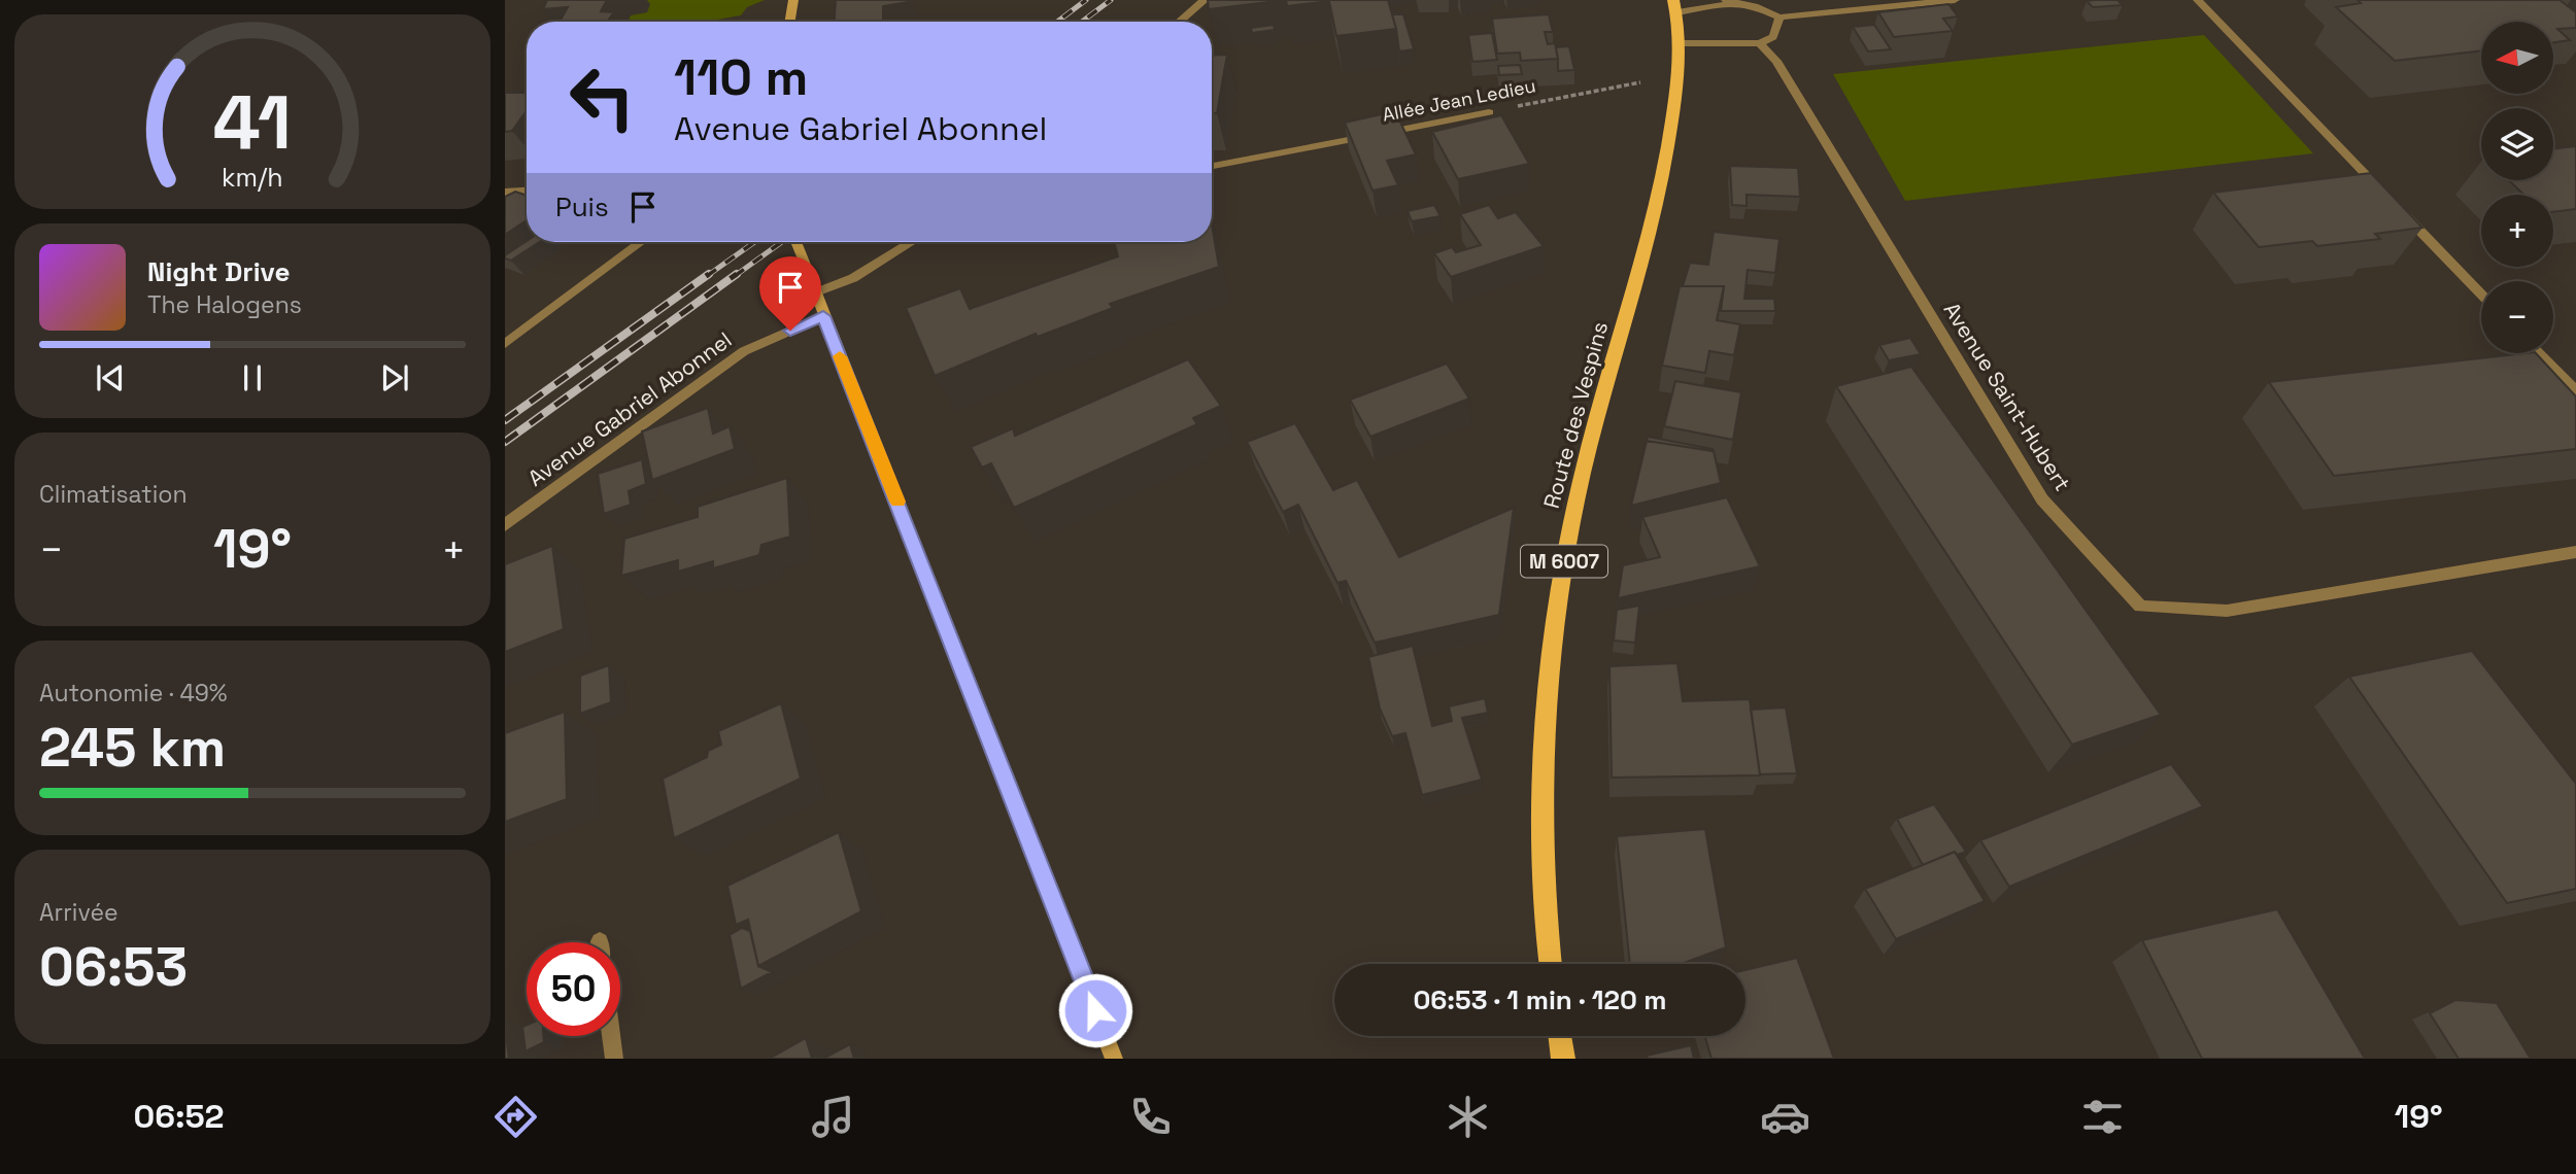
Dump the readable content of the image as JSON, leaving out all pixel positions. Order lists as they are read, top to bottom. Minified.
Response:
{"streets":{"main road":["Route des Vespins","M 6007"],"street":["Allée Jean Ledieu","Avenue Saint-Hubert","Avenue Gabriel Abonnel"]},"crossings":[["Allée Jean Ledieu","Route des Vespins"]],"north":"left","page":{"map_buttons":["+","−"],"turn":["110 m","Avenue Gabriel Abonnel"],"then":"Puis","song":["Night Drive","The Halogens"],"tile":["Climatisation",["Autonomie · 49%","245 km"],["Arrivée","06:53"]],"heat":["−","19°","+"],"limit":"50","trip":"06:53 · 1 min · 120 m","tabs":["06:52","19°"],"gauge":["41","km/h"]}}
